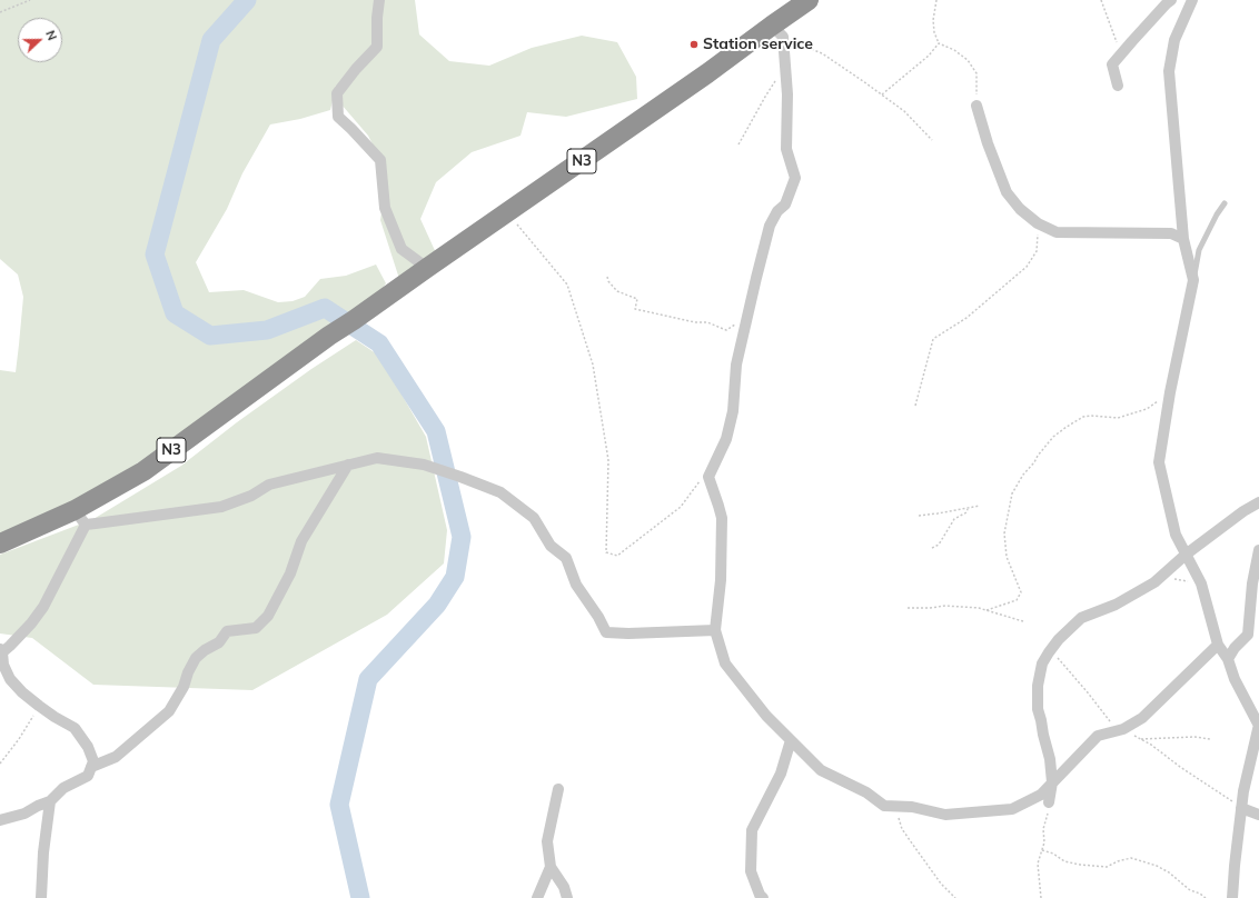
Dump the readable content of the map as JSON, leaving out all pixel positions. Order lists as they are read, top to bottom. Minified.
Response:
{"streets":{"highway":["N3"]},"places":["Station service"],"north":"right"}
